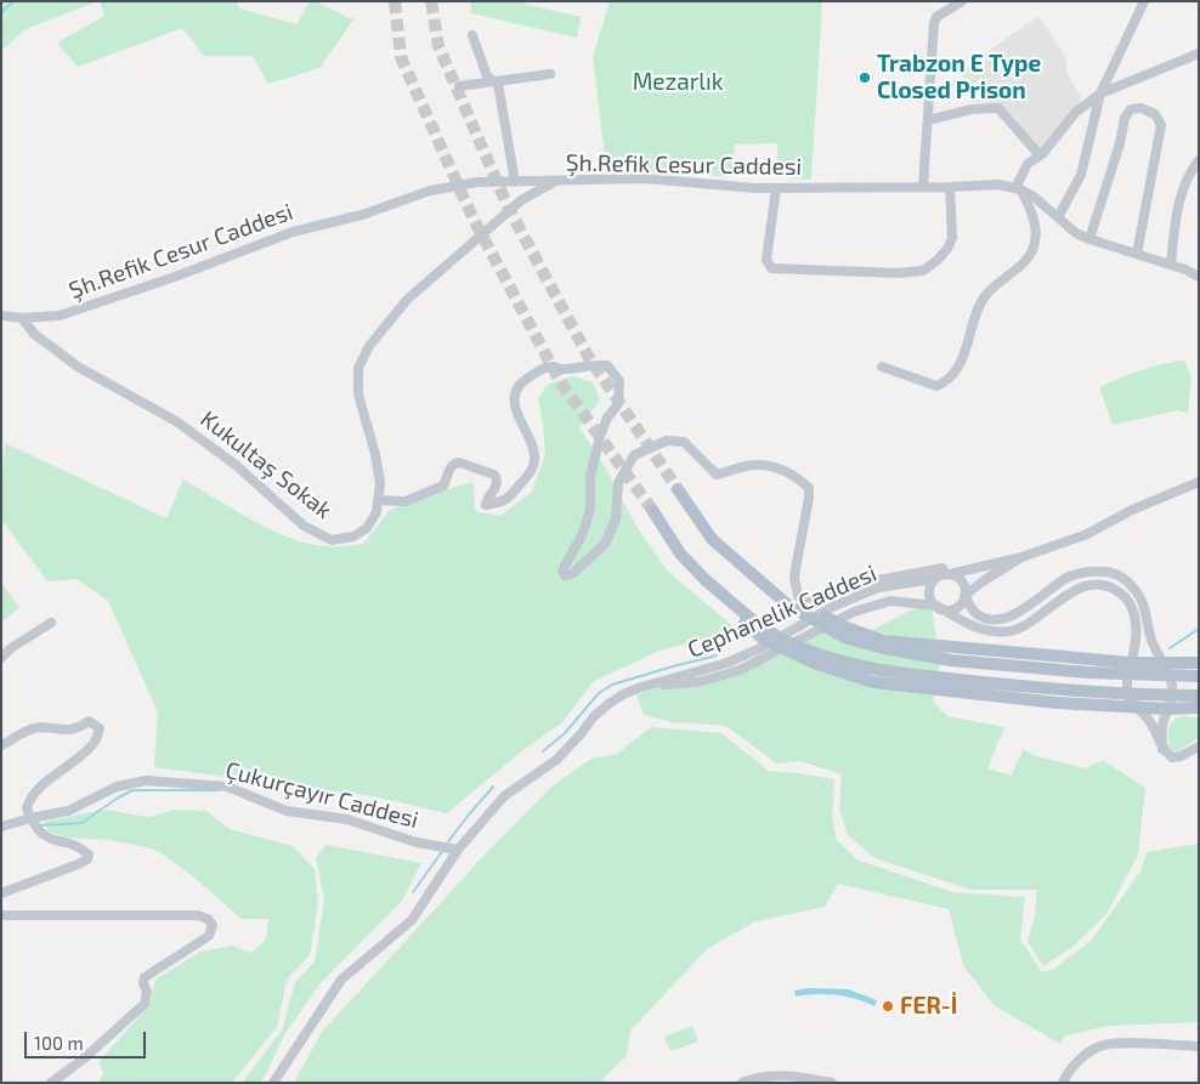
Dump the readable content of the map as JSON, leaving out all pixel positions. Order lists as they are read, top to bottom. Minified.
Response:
{"streets":{"street":["Şh.Refik Cesur Caddesi","Kukultaş Sokak","Cephanelik Caddesi","Çukurçayır Caddesi"]},"crossings":[["Şh.Refik Cesur Caddesi","Kukultaş Sokak"],["Cephanelik Caddesi","Çukurçayır Caddesi"]],"parks":["Mezarlık"],"places":["Trabzon E Type Closed Prison","FER-İ"],"scale_bar":"100 m"}
